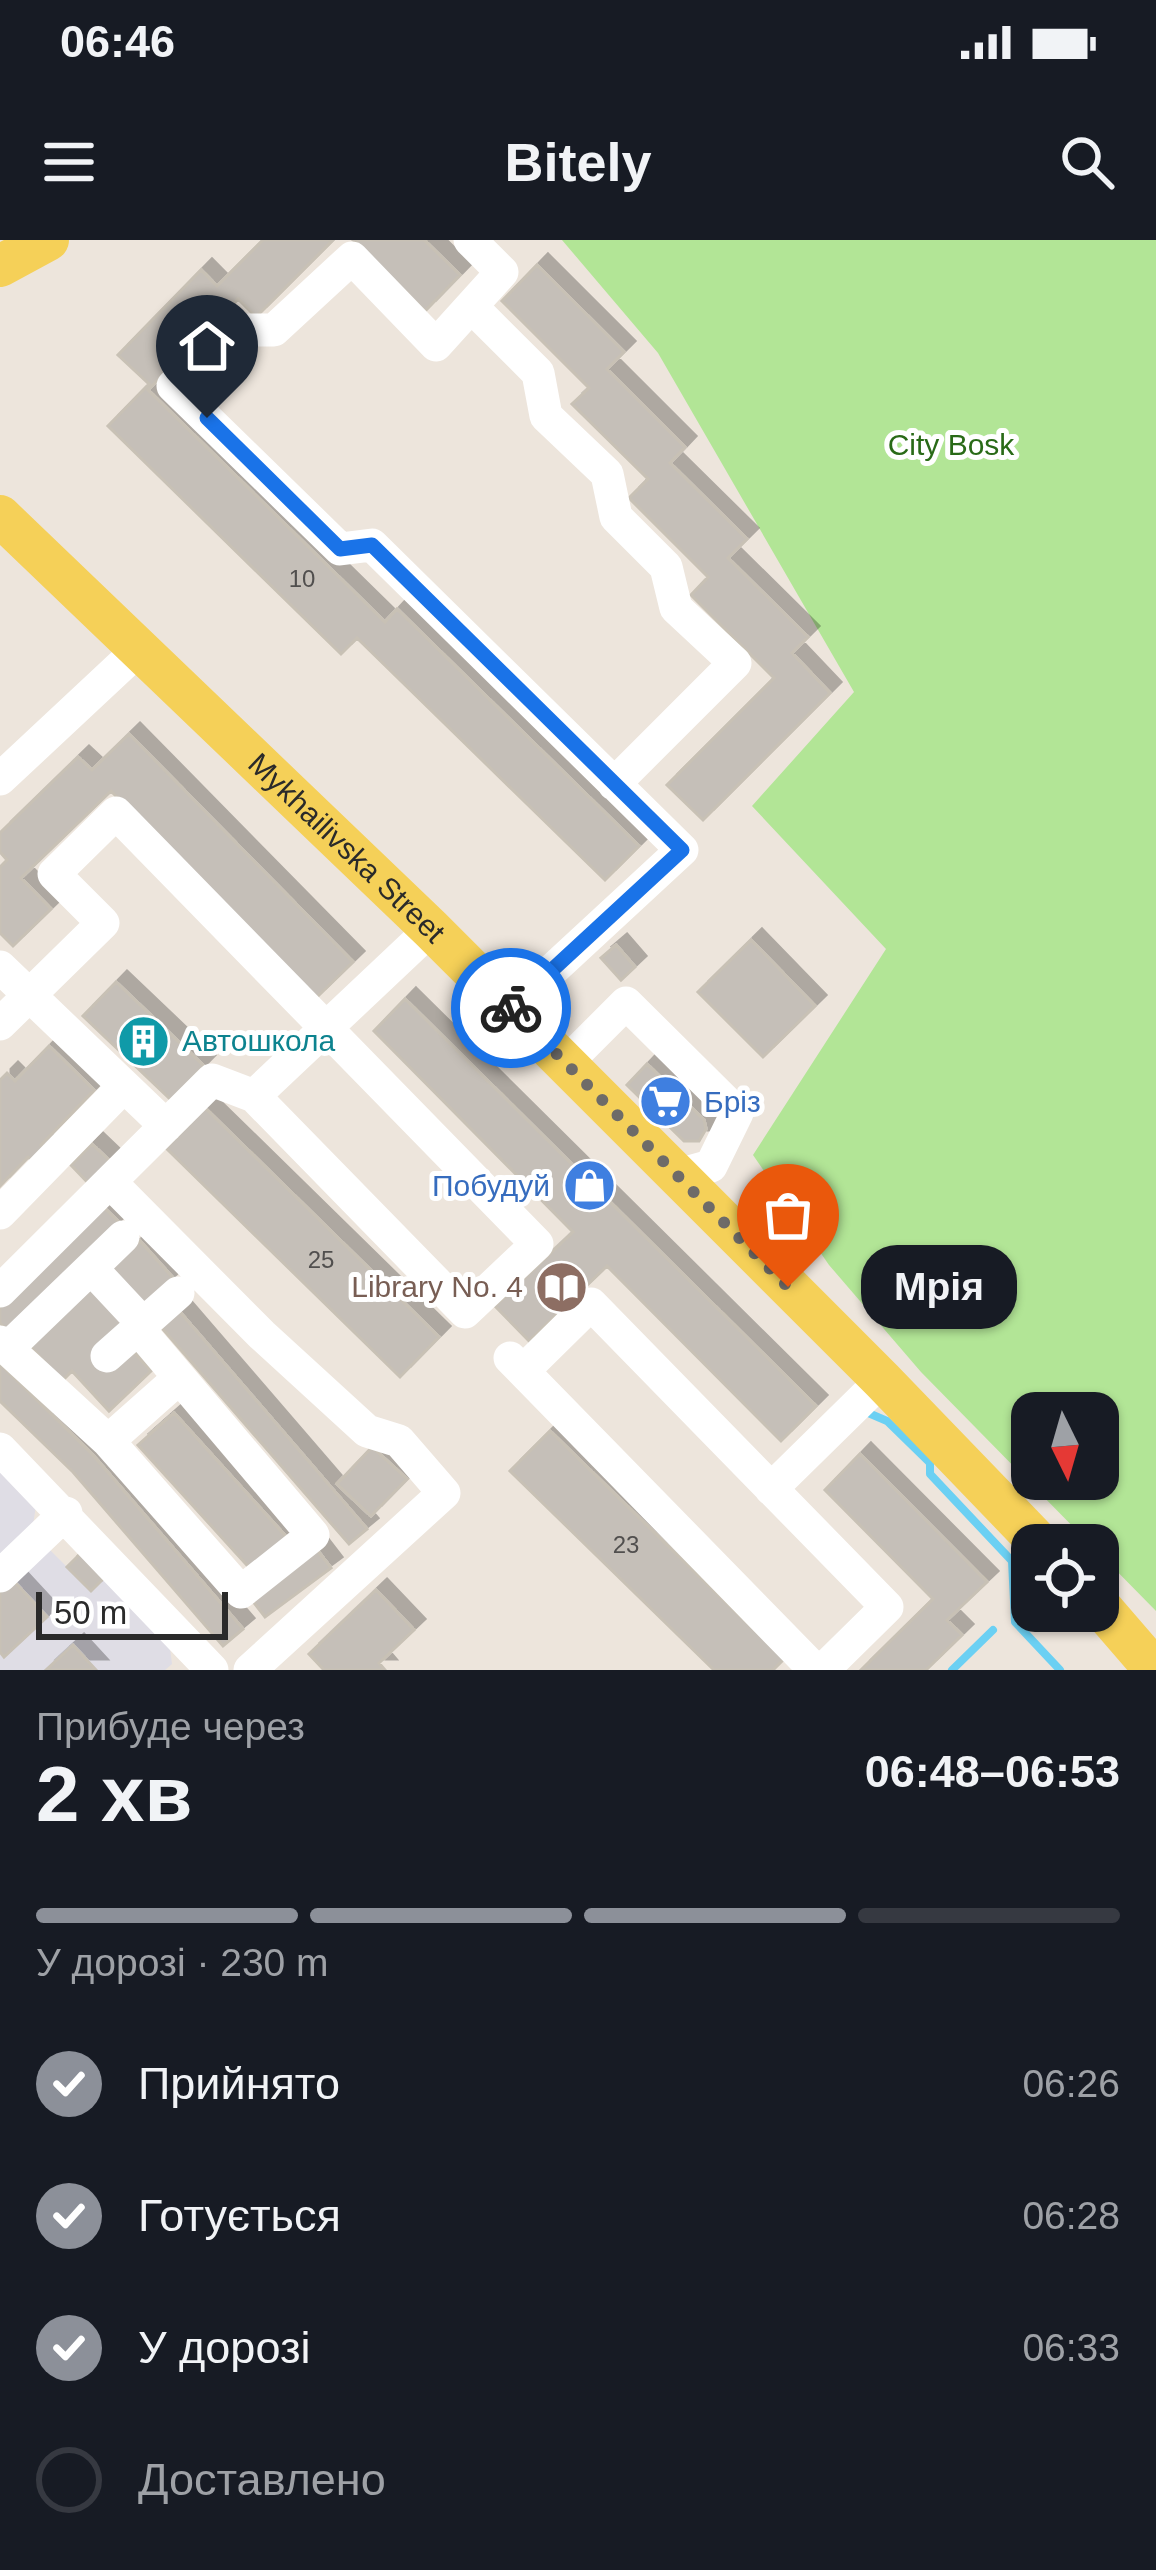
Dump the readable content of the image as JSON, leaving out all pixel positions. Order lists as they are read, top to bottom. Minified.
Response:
{"streets":{"main road":["Mykhailivska Street"]},"parks":["City Bosk"],"places":{"building":["Автошкола"],"supermarket":["Бріз"],"shop":["Побудуй"],"library":["Library No. 4"],"other":["Мрія"]},"house_numbers":["10","25","23"],"scale_bar":"50 m","north":"bottom","page":{"status":"06:46","header":"Bitely","bubble":"Мрія","scale":"50 m","heading":["2 хв","Прибуде через","06:48–06:53"],"bar":"У дорозі · 230 m","list":[["Прийнято","06:26"],["Готується","06:28"],["У дорозі","06:33"],"Доставлено"]}}
